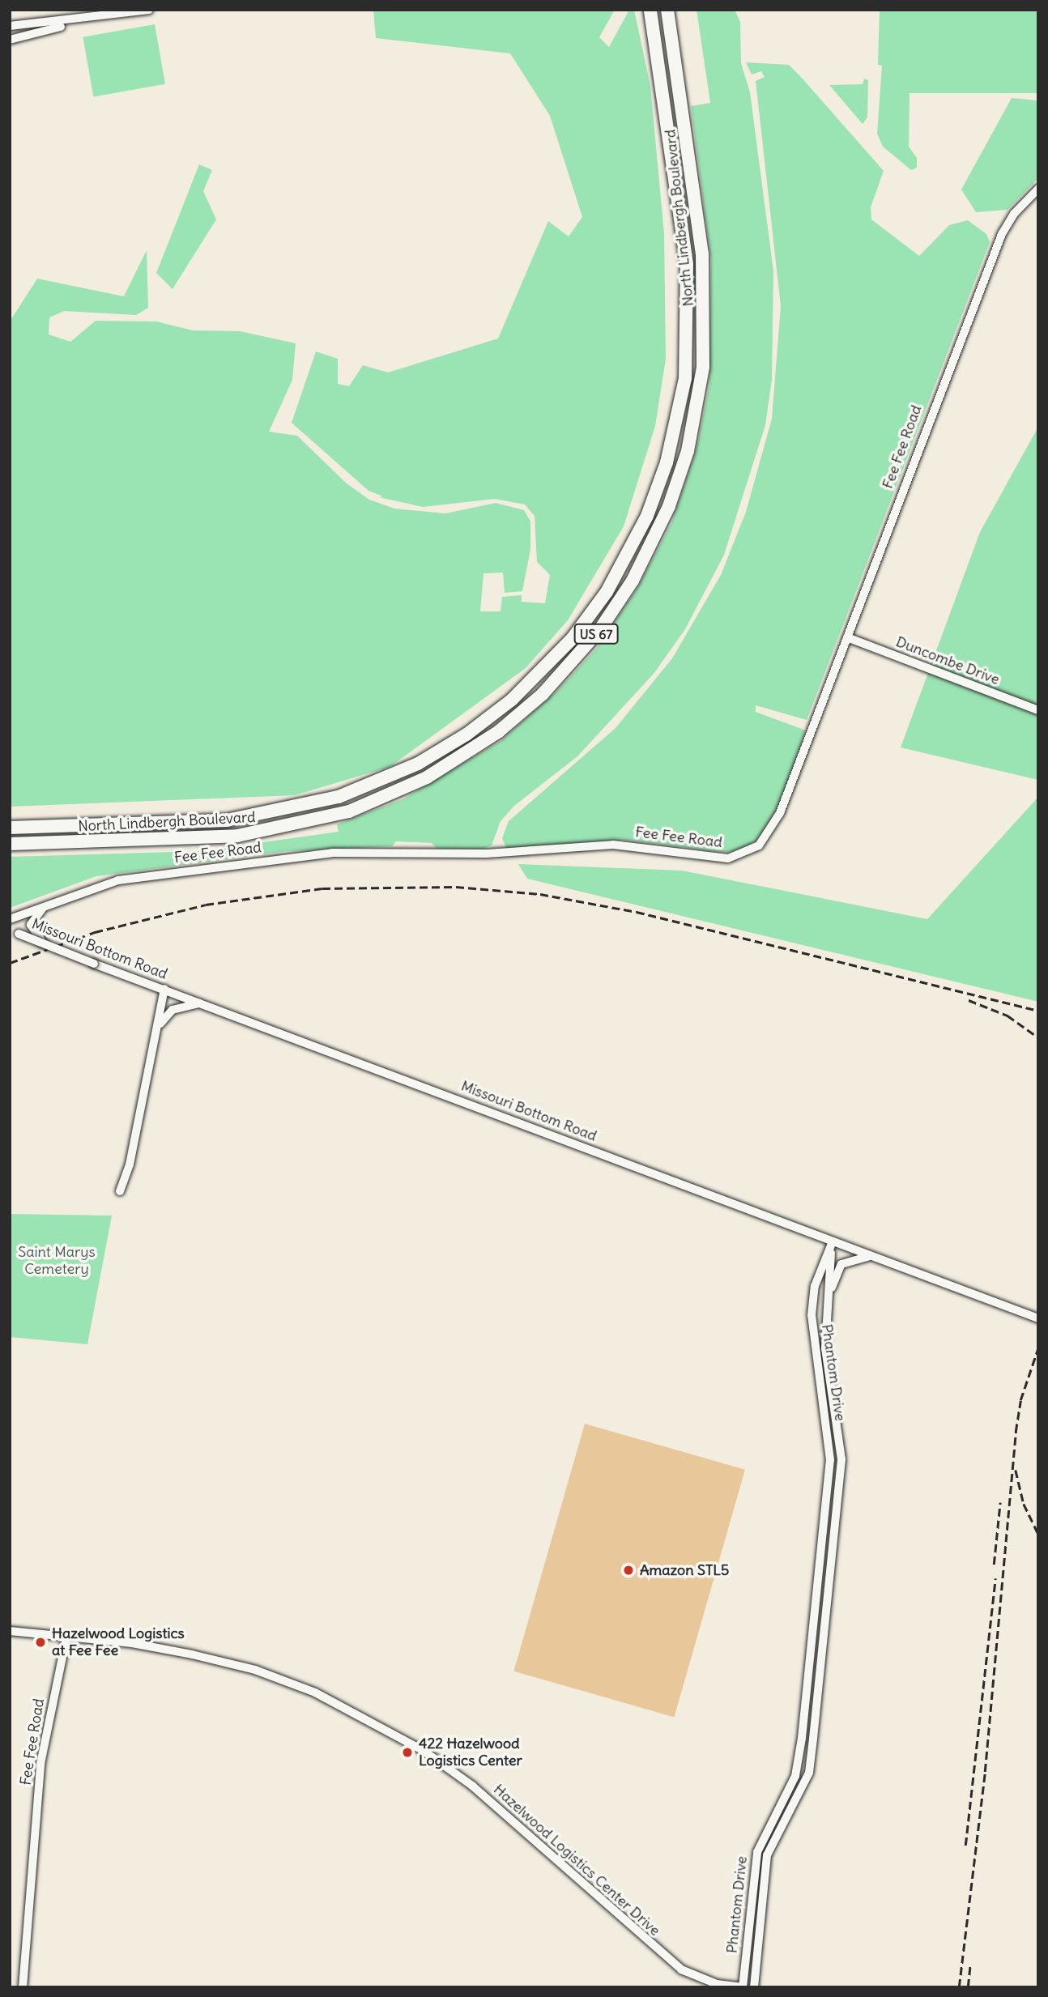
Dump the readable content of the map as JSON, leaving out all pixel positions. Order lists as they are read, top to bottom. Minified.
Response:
{"streets":{"highway":["North Lindbergh Boulevard","US 67"],"street":["Fee Fee Road","Duncombe Drive","Missouri Bottom Road","Phantom Drive","Hazelwood Logistics Center Drive"]},"crossings":[["Fee Fee Road","Duncombe Drive"],["Fee Fee Road","Hazelwood Logistics Center Drive"],["Missouri Bottom Road","Phantom Drive"],["Phantom Drive","Hazelwood Logistics Center Drive"]],"parks":["Saint Marys Cemetery"],"places":["Amazon STL5","Hazelwood Logistics at Fee Fee","422 Hazelwood Logistics Center"]}
